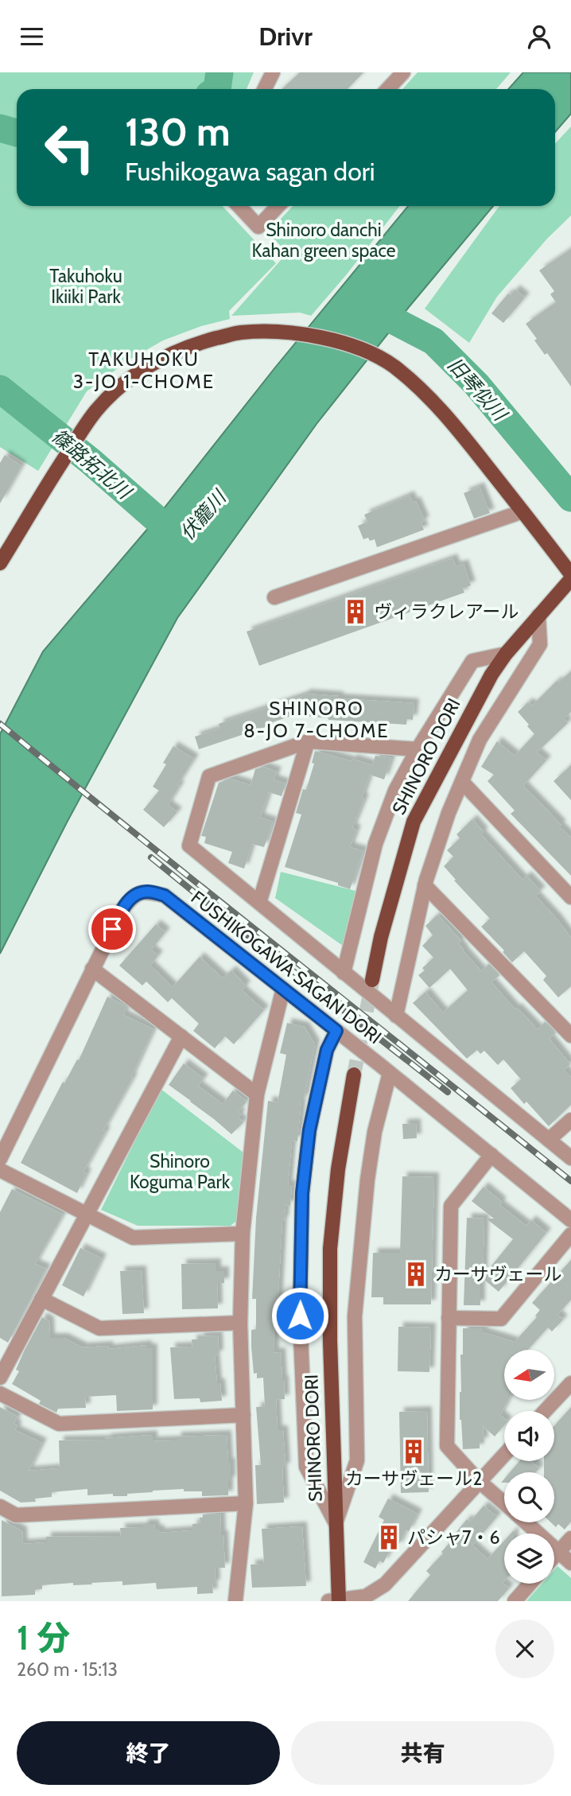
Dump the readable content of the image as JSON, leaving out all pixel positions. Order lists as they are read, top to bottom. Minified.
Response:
{"streets":{"main road":["SHINORO DORI"],"street":["FUSHIKOGAWA SAGAN DORI"]},"districts":["TAKUHOKU 3-JO 1-CHOME","SHINORO 8-JO 7-CHOME"],"water":["旧琴似川","篠路拓北川","伏籠川"],"parks":["Shinoro danchi Kahan green space","Takuhoku Ikiiki Park","Shinoro Koguma Park"],"places":{"building":["ヴィラクレアール","カーサヴェール","カーサヴェール2","パシャ7・6"]},"north":"left","page":{"header":"Drivr","turn":["130 m","Fushikogawa sagan dori"],"heading":["1 分","260 m · 15:13"],"buttons":["終了","共有"]}}
